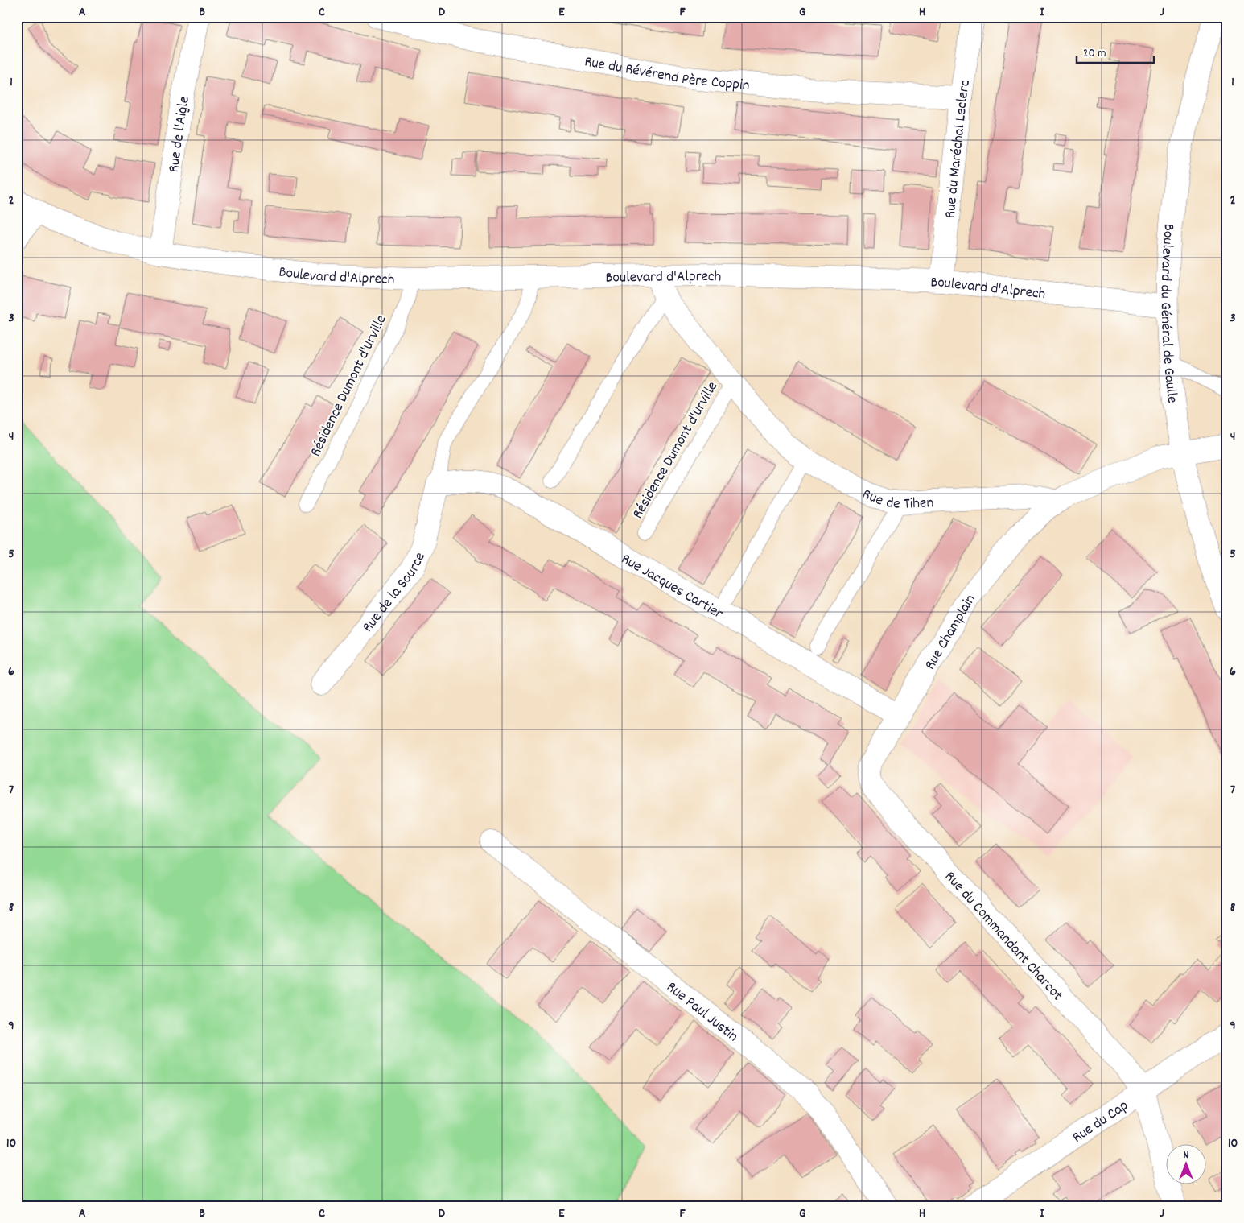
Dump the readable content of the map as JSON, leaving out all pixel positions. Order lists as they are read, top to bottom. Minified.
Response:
{"streets":{"street":["Rue du Révérend Père Coppin","Rue de l'Aigle","Rue du Maréchal Leclerc","Boulevard d'Alprech","Boulevard du Général de Gaulle","Rue de Tihen","Rue Jacques Cartier","Rue de la Source","Rue Champlain","Rue du Commandant Charcot","Rue Paul Justin","Rue du Cap"],"lane":["Résidence Dumont d'Urville"]},"crossings":[["Rue du Révérend Père Coppin","Rue du Maréchal Leclerc"],["Rue de l'Aigle","Boulevard d'Alprech"],["Rue du Maréchal Leclerc","Boulevard d'Alprech"],["Boulevard d'Alprech","Boulevard du Général de Gaulle"],["Boulevard d'Alprech","Résidence Dumont d'Urville"],["Boulevard d'Alprech","Rue de Tihen"],["Résidence Dumont d'Urville","Rue de Tihen"],["Rue de Tihen","Rue Champlain"],["Rue Jacques Cartier","Rue de la Source"],["Rue Jacques Cartier","Rue Champlain"],["Rue Champlain","Rue du Commandant Charcot"],["Rue du Commandant Charcot","Rue du Cap"]],"scale_bar":"20 m","north":"top","grid":{"columns":["A","B","C","D","E","F","G","H","I","J"],"rows":["1","2","3","4","5","6","7","8","9","10"]}}
